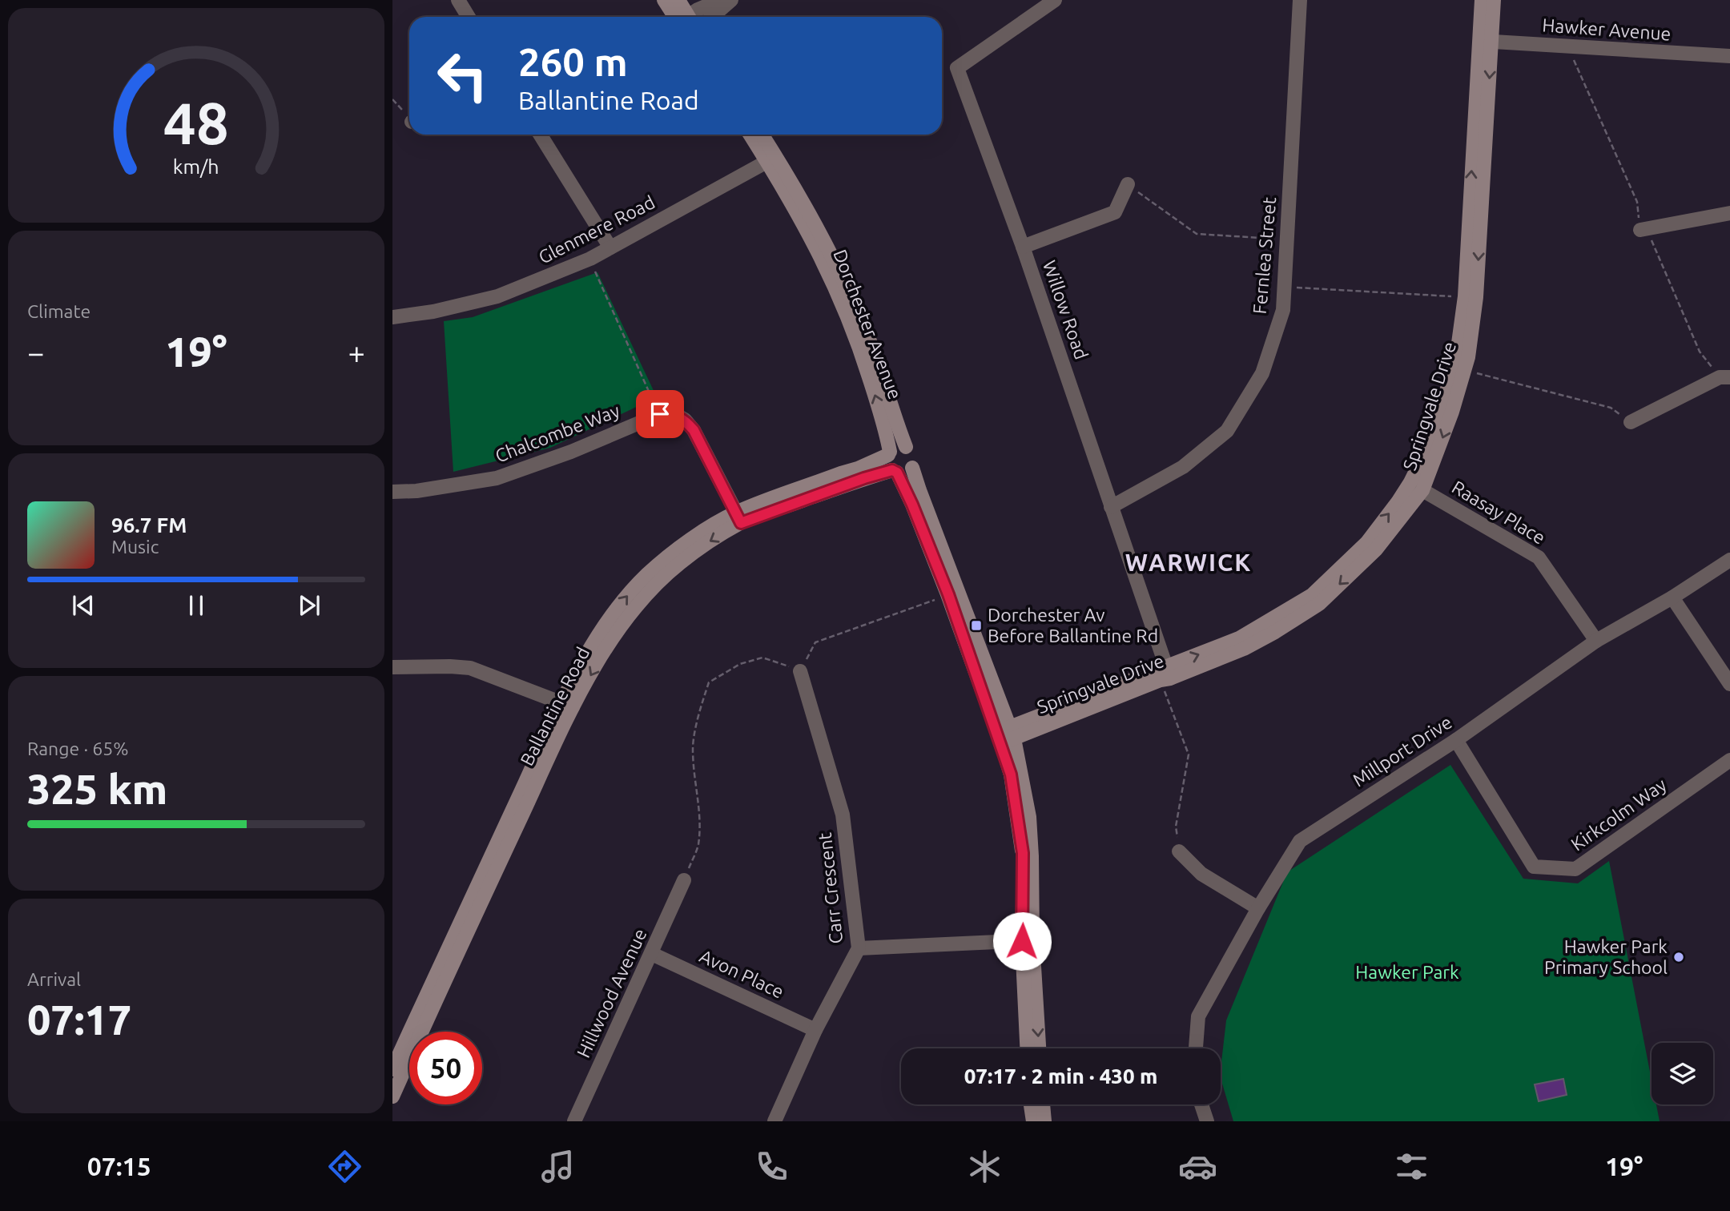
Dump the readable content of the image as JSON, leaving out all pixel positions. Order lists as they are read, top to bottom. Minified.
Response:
{"streets":{"street":["Hawker Avenue","Glenmere Road","Fernlea Street","Willow Road","Dorchester Avenue","Springvale Drive","Chalcombe Way","Raasay Place","Ballantine Road","Millport Drive","Kirkcolm Way","Carr Crescent","Avon Place","Hillwood Avenue"]},"crossings":[["Hawker Avenue","Springvale Drive"],["Glenmere Road","Dorchester Avenue"],["Fernlea Street","Willow Road"],["Willow Road","Springvale Drive"],["Dorchester Avenue","Springvale Drive"],["Dorchester Avenue","Ballantine Road"],["Springvale Drive","Raasay Place"],["Raasay Place","Millport Drive"],["Millport Drive","Kirkcolm Way"],["Carr Crescent","Avon Place"],["Avon Place","Hillwood Avenue"]],"districts":["WARWICK"],"parks":["Hawker Park"],"places":{"transit":["Dorchester Av Before Ballantine Rd"],"other":["Hawker Park Primary School"]},"page":{"turn":["260 m","Ballantine Road"],"tile":["Climate",["Range · 65%","325 km"],["Arrival","07:17"]],"heat":["−","19°","+"],"song":["96.7 FM","Music"],"limit":"50","trip":"07:17 · 2 min · 430 m","tabs":["07:15","19°"],"gauge":["48","km/h"]}}
